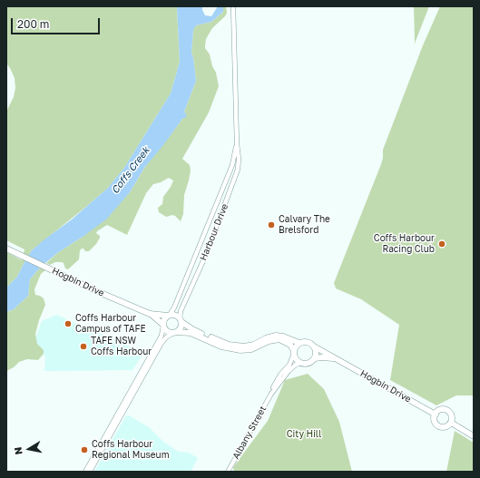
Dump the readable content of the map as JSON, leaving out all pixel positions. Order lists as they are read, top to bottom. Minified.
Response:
{"streets":{"main road":["Hogbin Drive"],"street":["Harbour Drive","Albany Street"]},"crossings":[["Harbour Drive","Hogbin Drive"],["Hogbin Drive","Albany Street"]],"water":["Coffs Creek"],"parks":["City Hill"],"places":["Calvary The Brelsford","Coffs Harbour Racing Club","Coffs Harbour Campus of TAFE","TAFE NSW Coffs Harbour","Coffs Harbour Regional Museum"],"scale_bar":"200 m","north":"left"}
